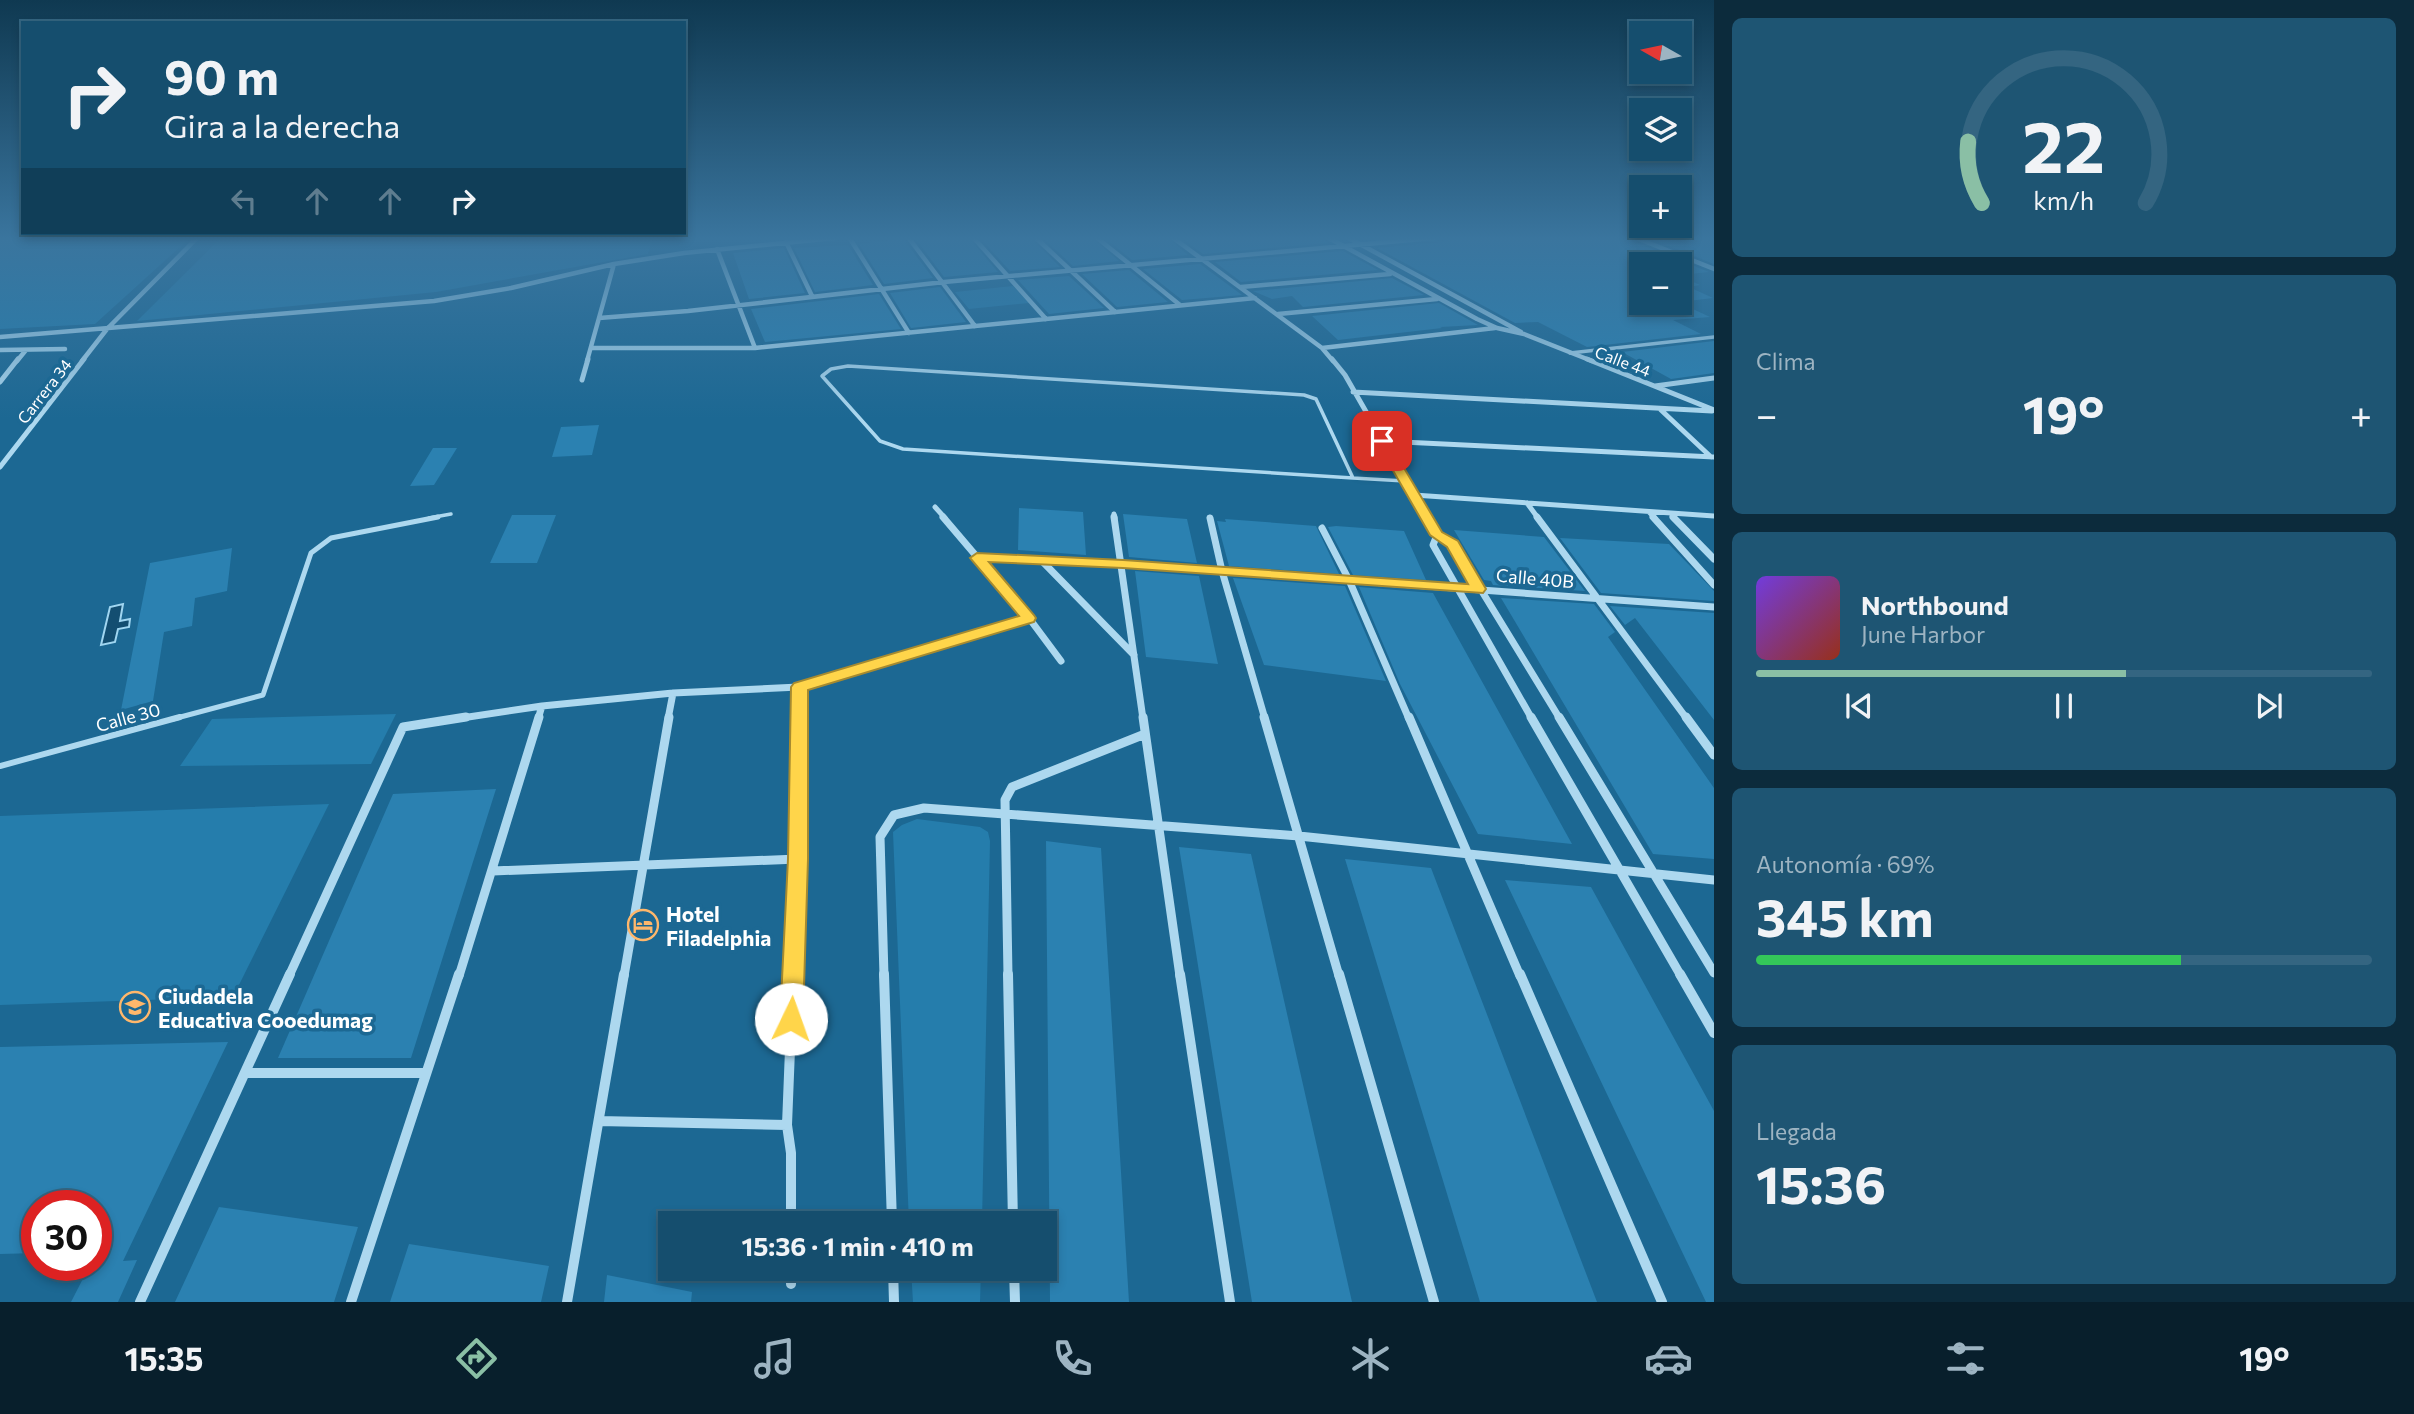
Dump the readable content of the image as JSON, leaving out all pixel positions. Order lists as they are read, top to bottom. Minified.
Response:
{"streets":{"street":["Calle 44","Carrera 34","Calle 40B"],"lane":["Calle 30"]},"places":{"hotel":["Hotel Filadelphia"],"school or university":["Ciudadela Educativa Cooedumag"]},"north":"left","page":{"map_buttons":["+","−"],"turn":["90 m","Gira a la derecha"],"tile":["Clima",["Autonomía · 69%","345 km"],["Llegada","15:36"]],"heat":["−","19°","+"],"song":["Northbound","June Harbor"],"limit":"30","trip":"15:36 · 1 min · 410 m","tabs":["15:35","19°"],"gauge":["22","km/h"]}}
